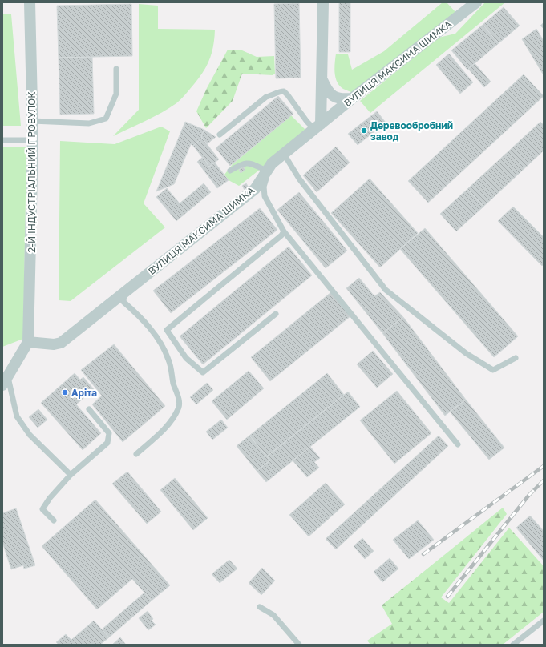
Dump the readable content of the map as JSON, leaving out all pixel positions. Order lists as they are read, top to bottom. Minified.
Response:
{"streets":{"street":["ВУЛИЦЯ МАКСИМА ШИМКА","2-Й ІНДУСТРІАЛЬНИЙ ПРОВУЛОК"]},"crossings":[["ВУЛИЦЯ МАКСИМА ШИМКА","2-Й ІНДУСТРІАЛЬНИЙ ПРОВУЛОК"]],"places":["Деревообробний завод","Аріта"]}
